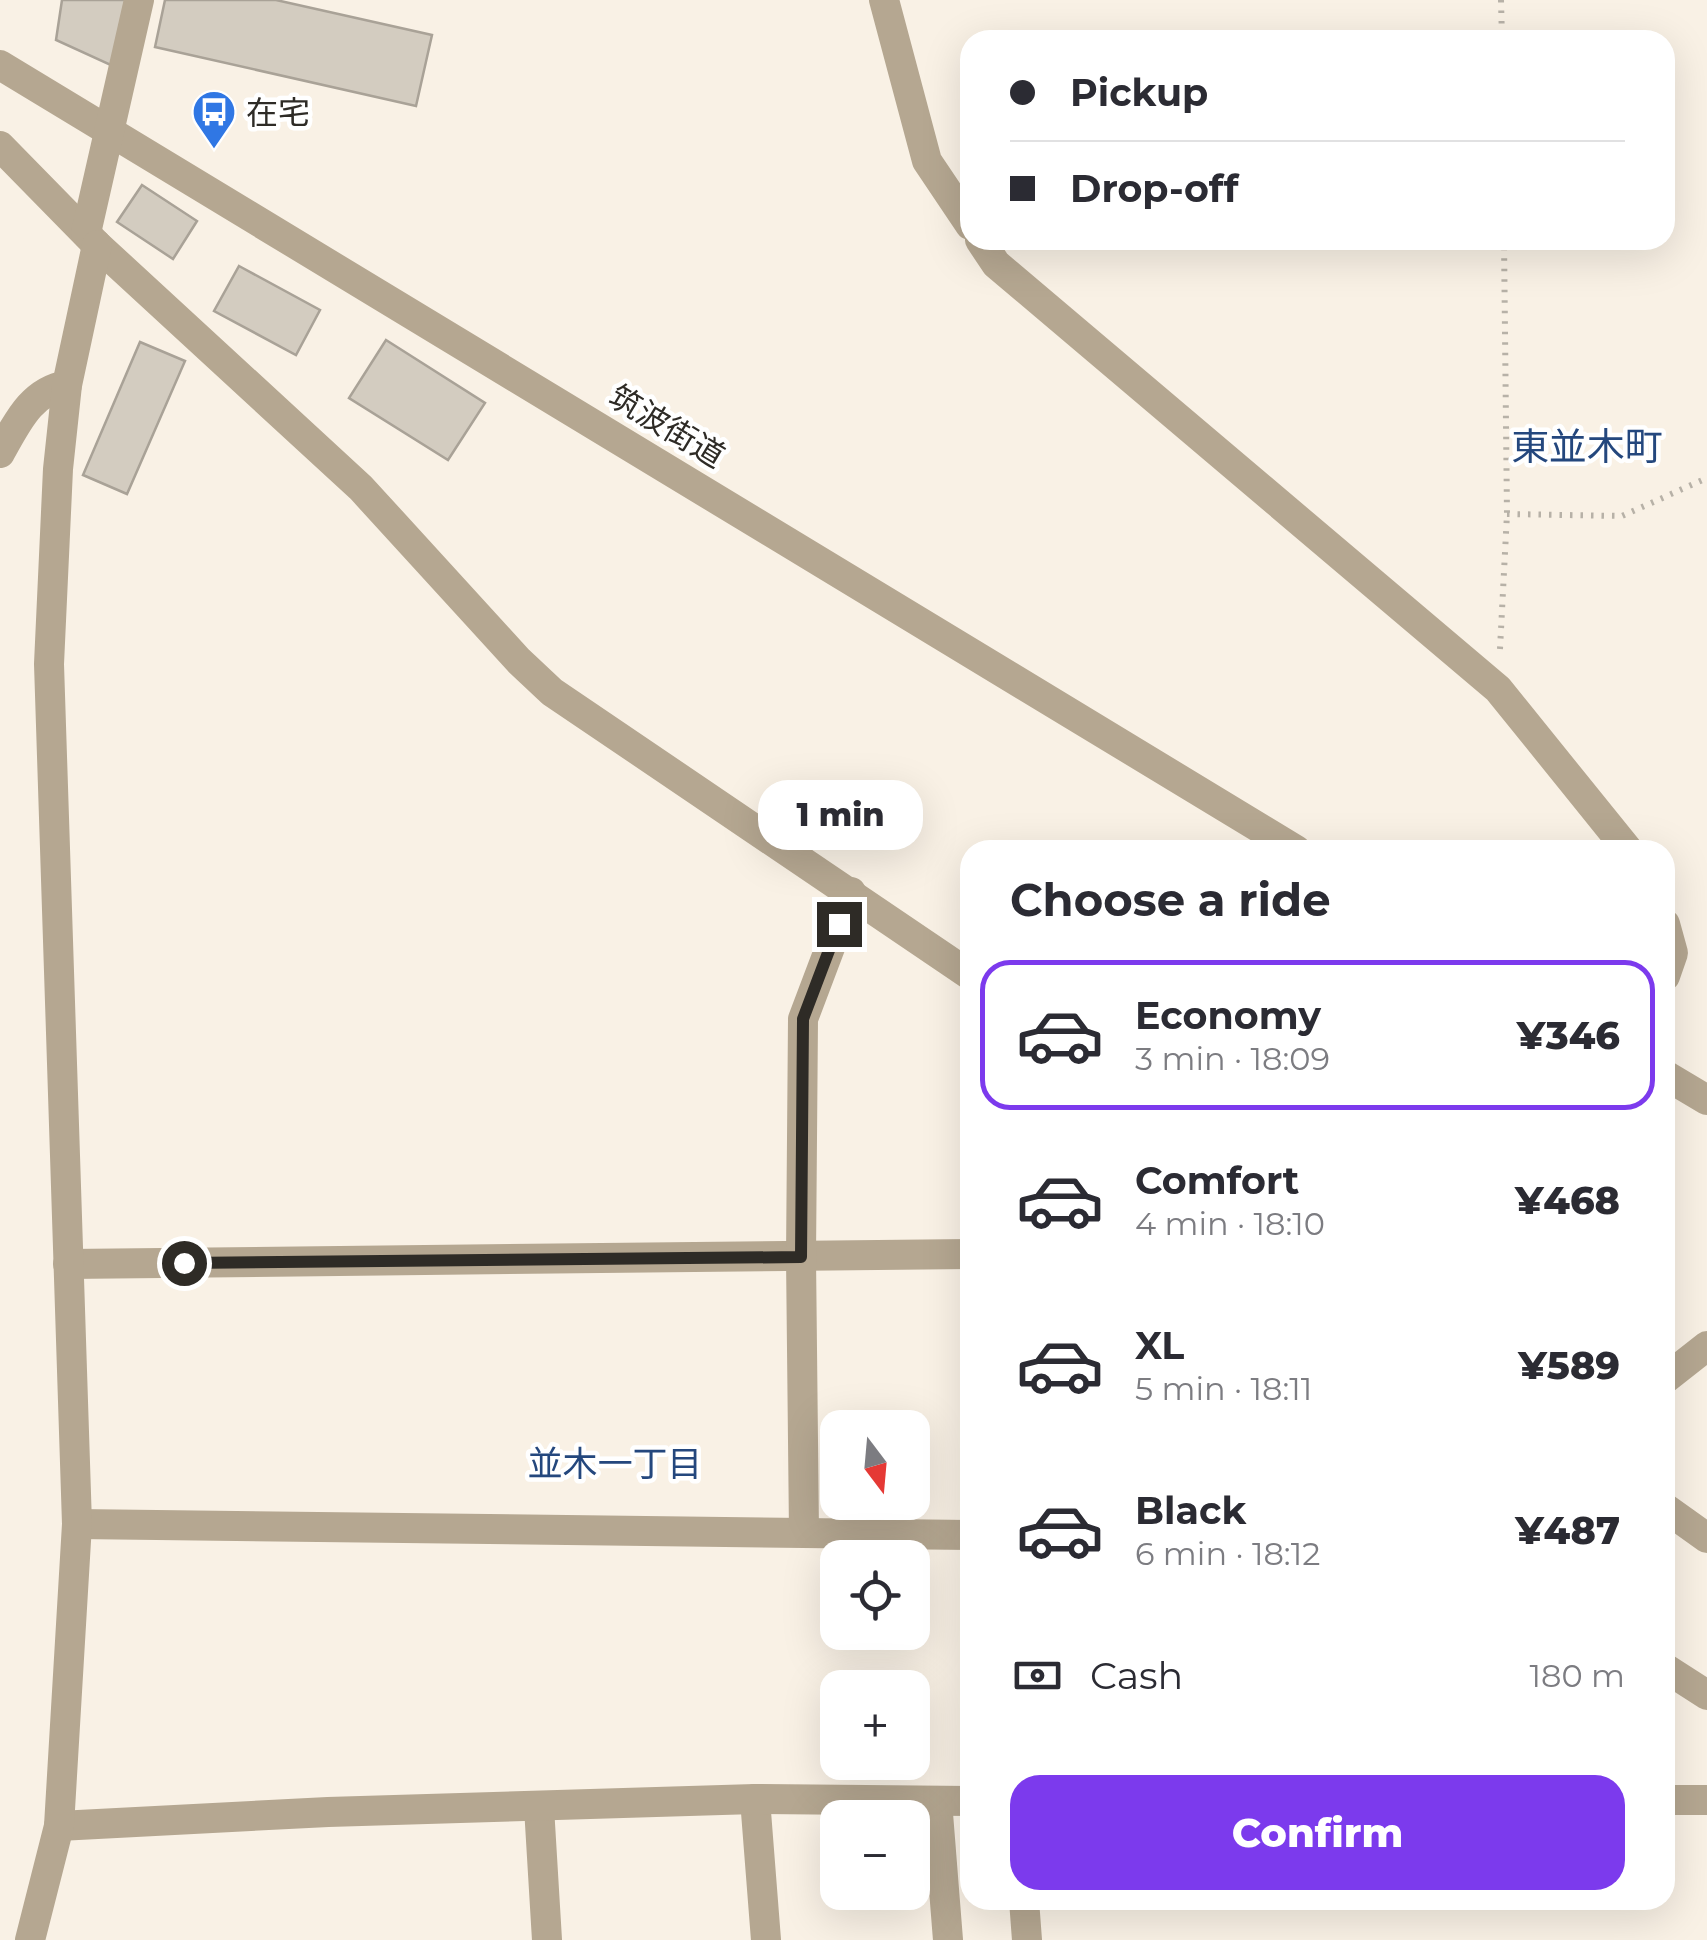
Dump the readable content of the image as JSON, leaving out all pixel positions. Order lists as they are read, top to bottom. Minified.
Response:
{"streets":{"street":["筑波街道"]},"districts":["東並木町","並木一丁目"],"places":{"bus stop":["在宅"]},"north":"bottom","page":{"banner":["Pickup","Drop-off"],"bubble":"1 min","heading":"Choose a ride","list":[{"name":"Economy","note":"3 min · 18:09","value":"¥346"},{"name":"Comfort","note":"4 min · 18:10","value":"¥468"},{"name":"XL","note":"5 min · 18:11","value":"¥589"},{"name":"Black","note":"6 min · 18:12","value":"¥487"}],"map_buttons":["+","−"],"pay":["Cash","180 m"],"buttons":"Confirm"}}
